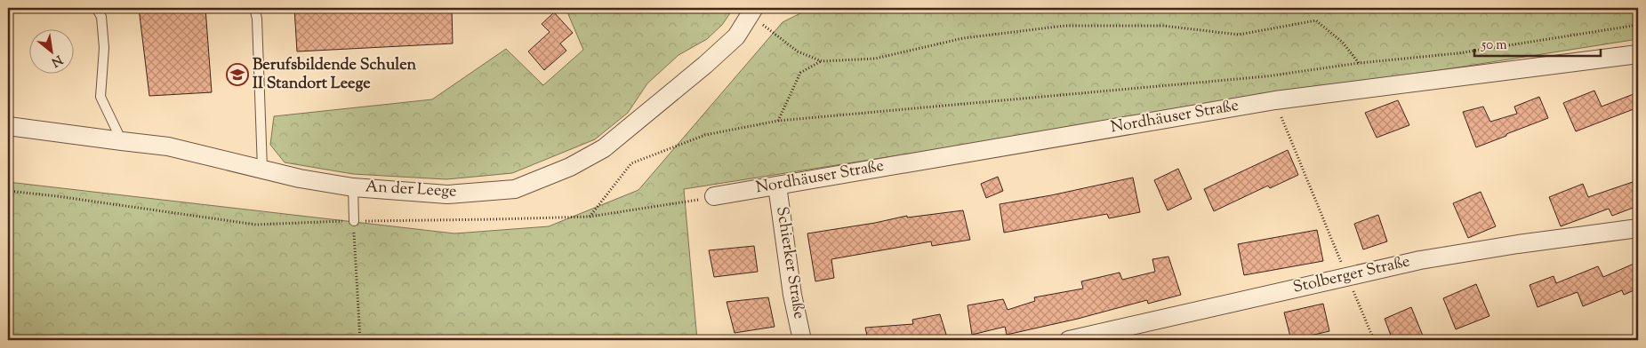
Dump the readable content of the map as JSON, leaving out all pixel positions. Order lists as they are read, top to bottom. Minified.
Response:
{"streets":{"street":["Nordhäuser Straße","An der Leege","Schierker Straße","Stolberger Straße"]},"crossings":[["Nordhäuser Straße","Schierker Straße"]],"places":{"school or university":["Berufsbildende Schulen II Standort Leege"]},"scale_bar":"50 m","north":"bottom right"}
